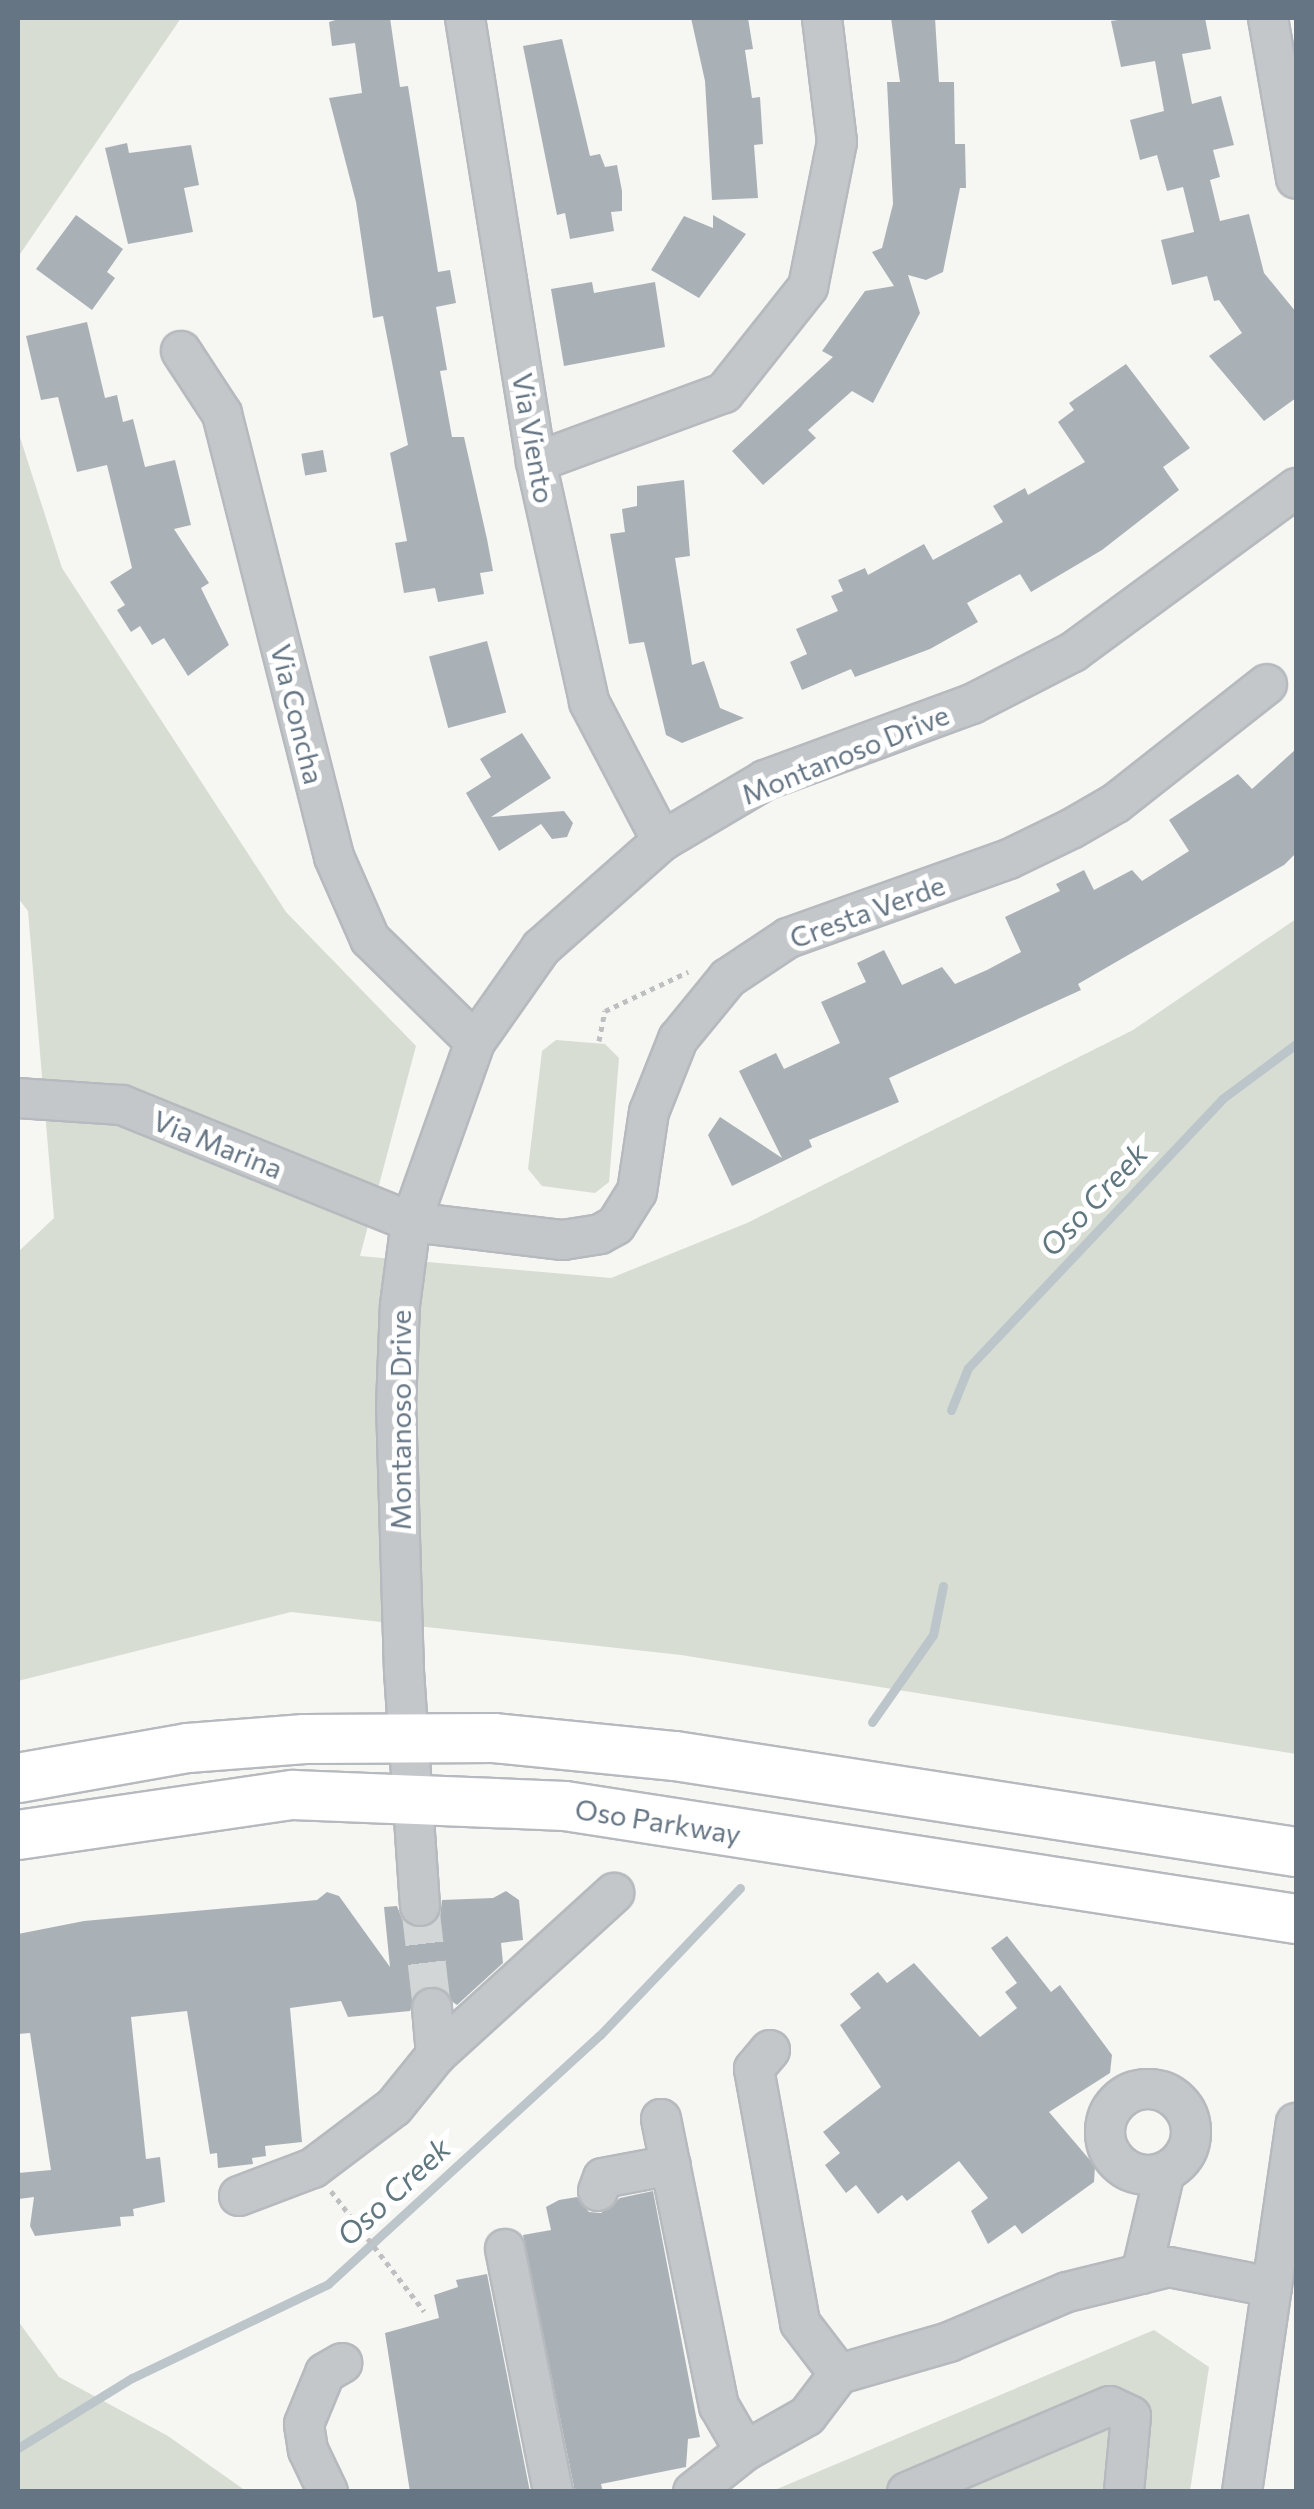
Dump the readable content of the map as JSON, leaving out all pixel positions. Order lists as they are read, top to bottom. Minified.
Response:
{"streets":{"main road":["Oso Parkway"],"street":["Via Viento","Via Concha","Montanoso Drive","Cresta Verde","Via Marina"]},"crossings":[["Via Viento","Montanoso Drive"],["Via Concha","Montanoso Drive"],["Montanoso Drive","Cresta Verde"],["Montanoso Drive","Via Marina"],["Montanoso Drive","Oso Parkway"],["Cresta Verde","Via Marina"]],"water":["Oso Creek"]}
